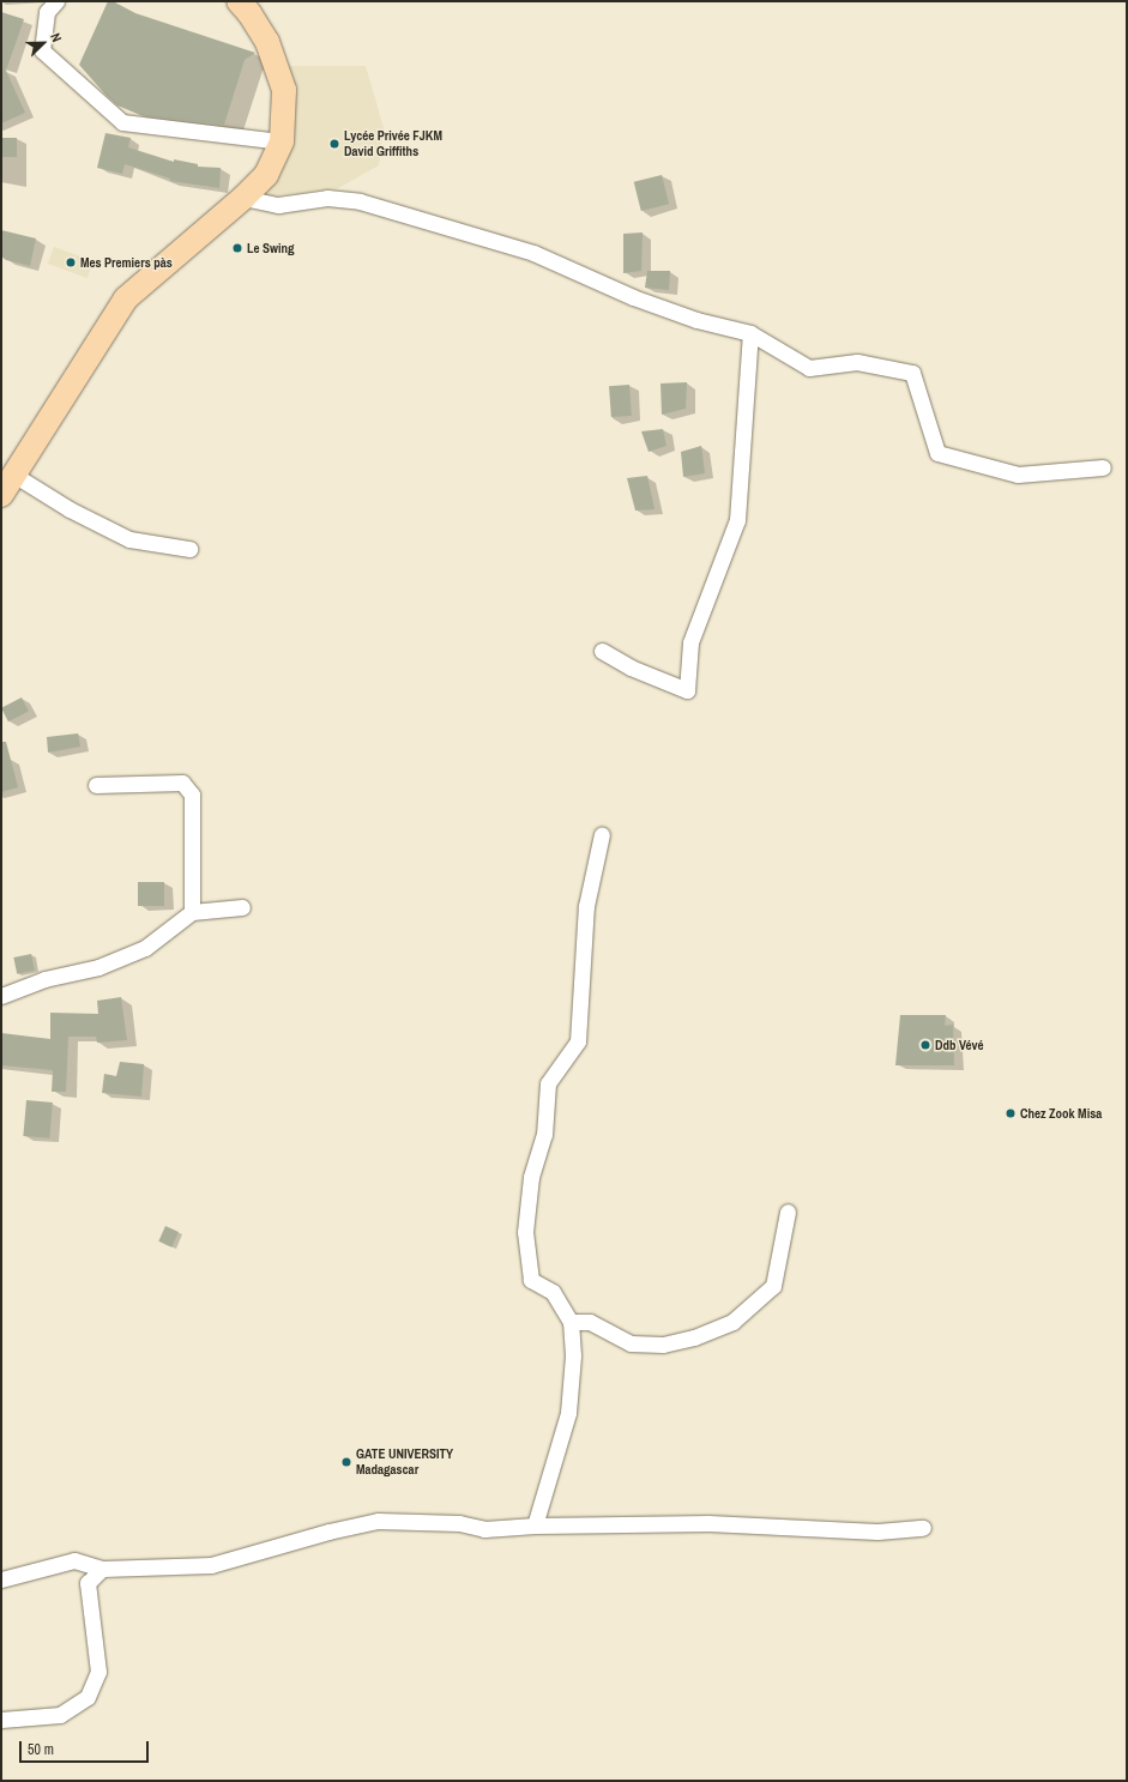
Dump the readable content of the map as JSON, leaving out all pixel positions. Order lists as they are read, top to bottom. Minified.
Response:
{"places":["Lycée Privée FJKM David Griffiths","Le Swing","Mes Premiers pàs","Ddb Vévé","Chez Zook Misa","GATE UNIVERSITY Madagascar"],"scale_bar":"50 m","north":"top right"}
